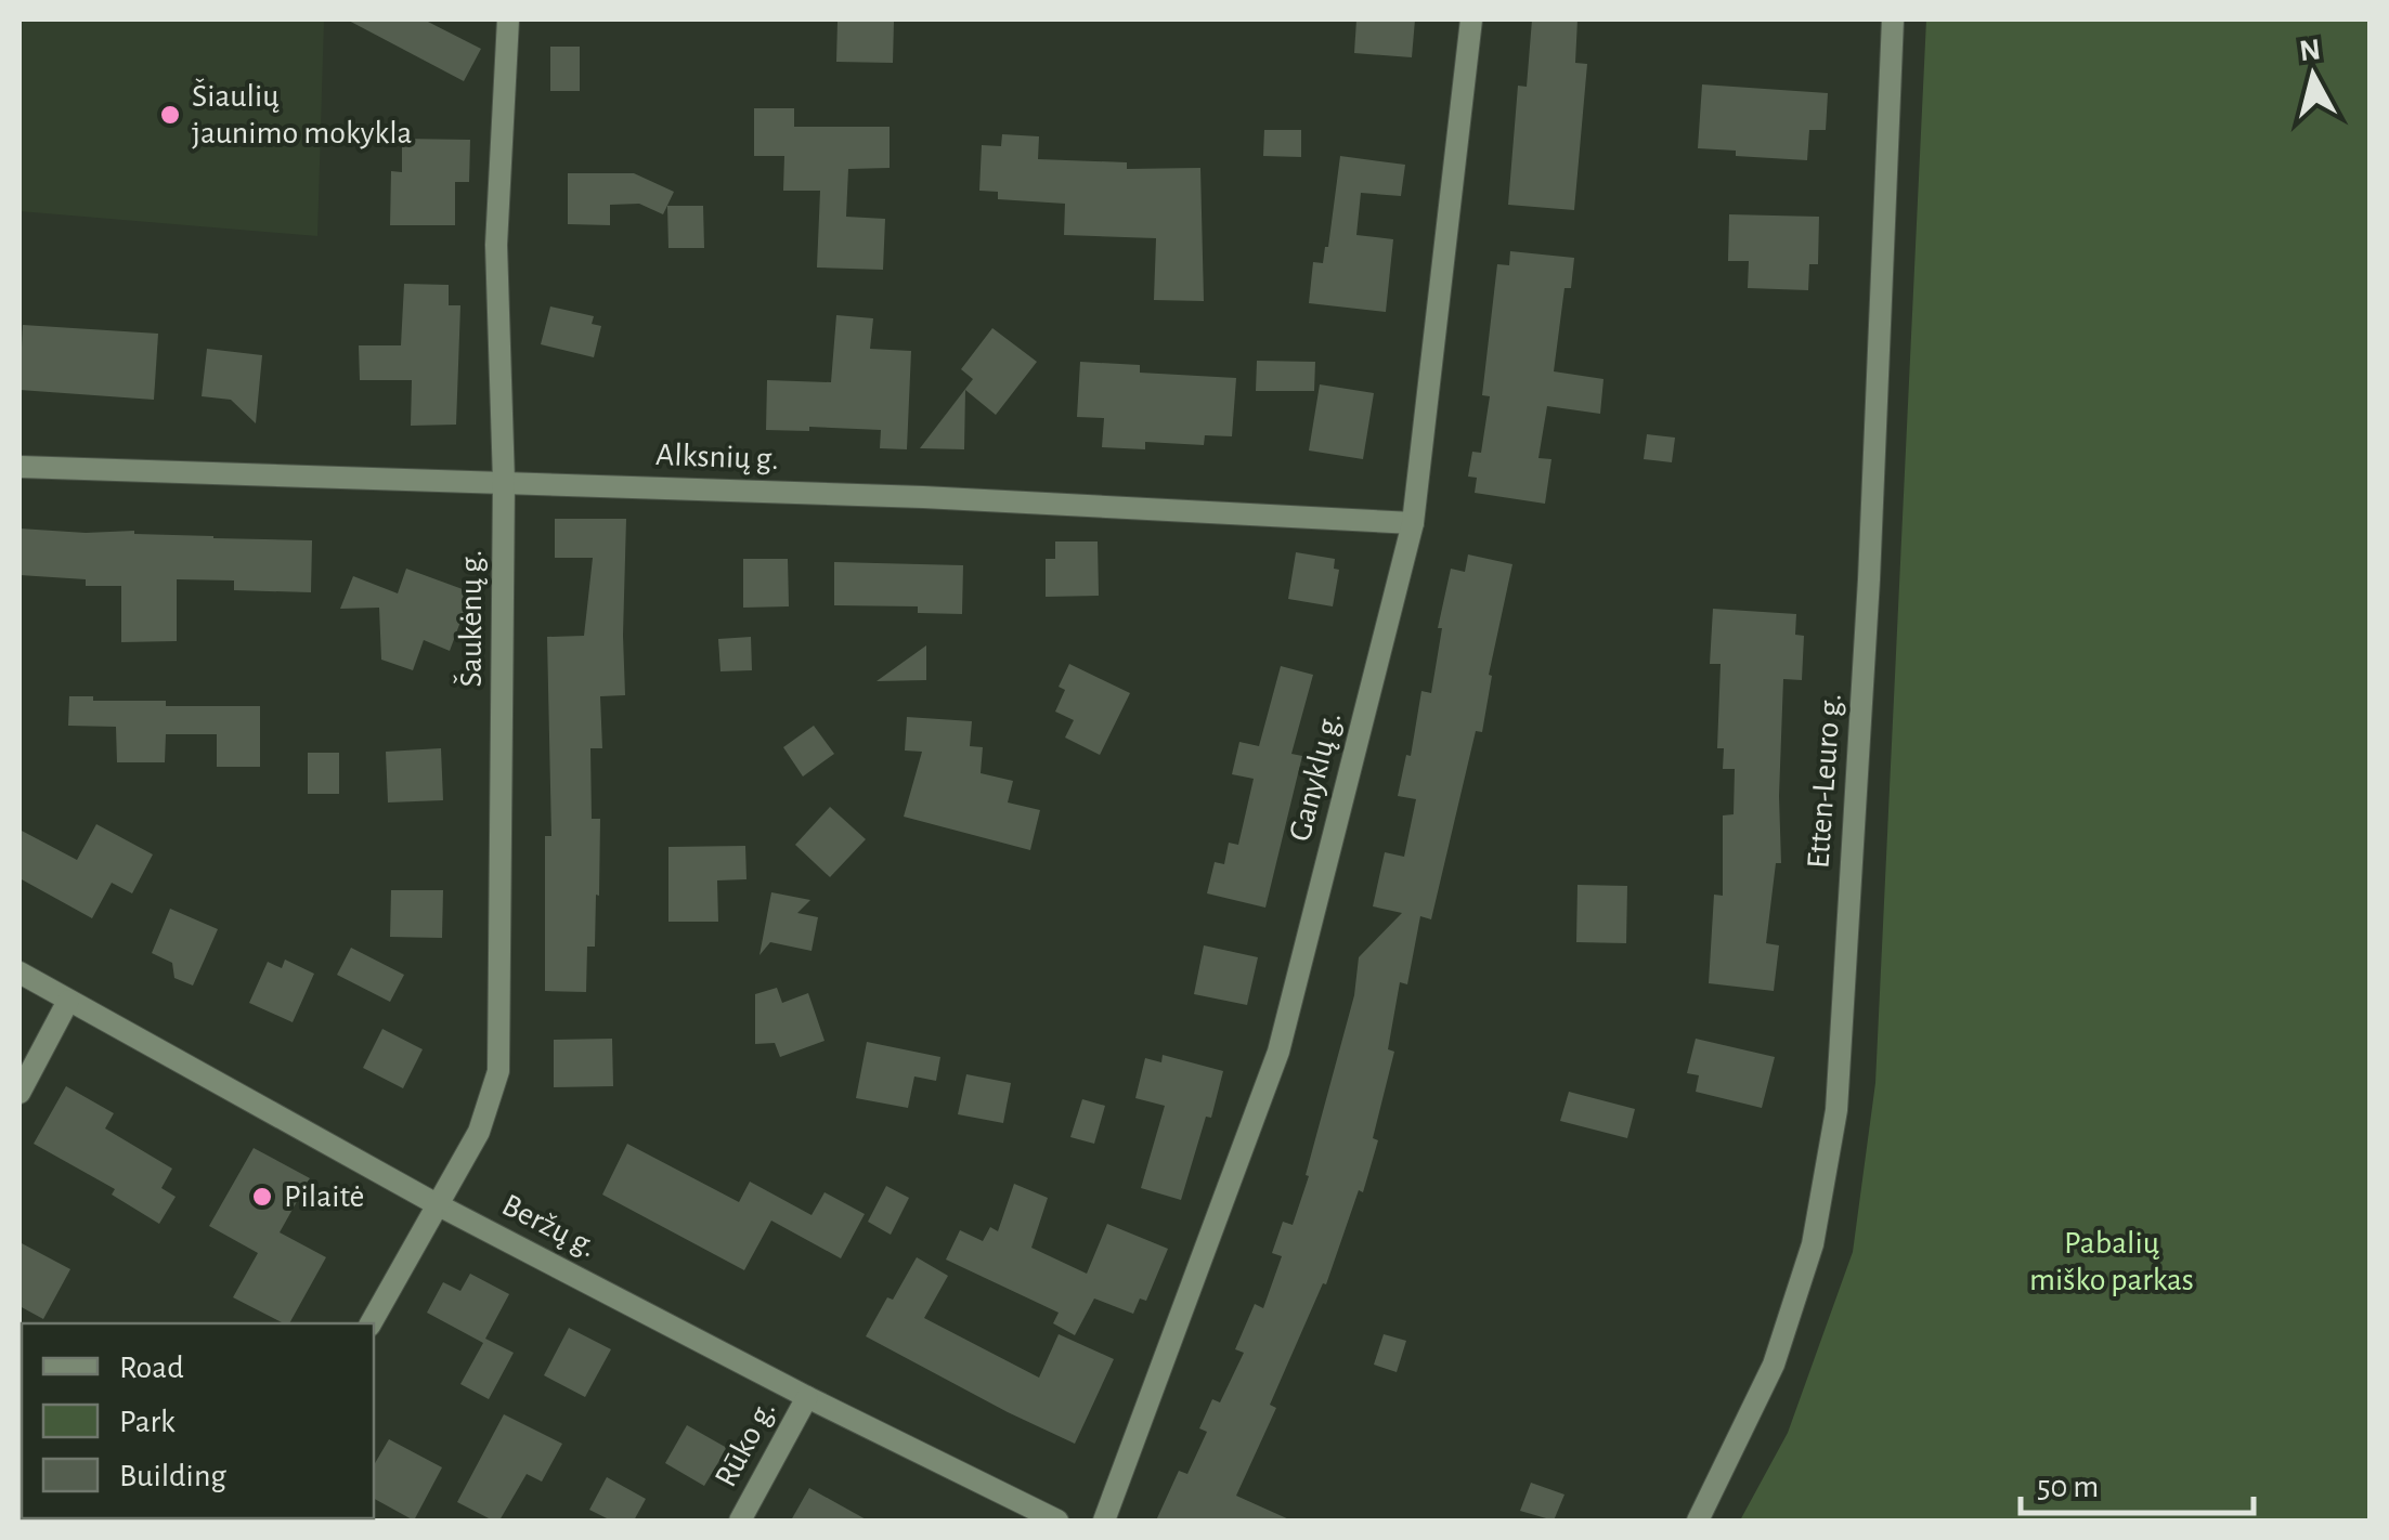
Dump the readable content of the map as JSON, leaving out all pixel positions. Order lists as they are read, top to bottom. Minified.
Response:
{"streets":{"street":["Alksnių g.","Šaukėnų g.","Ganyklų g.","Etten-Leuro g.","Beržų g.","Rūko g."]},"crossings":[["Alksnių g.","Šaukėnų g."],["Alksnių g.","Ganyklų g."],["Šaukėnų g.","Beržų g."],["Beržų g.","Rūko g."]],"parks":["Pabalių miško parkas"],"places":["Šiaulių jaunimo mokykla","Pilaitė"],"legend":["Road","Park","Building"],"scale_bar":"50 m","north":"top"}
